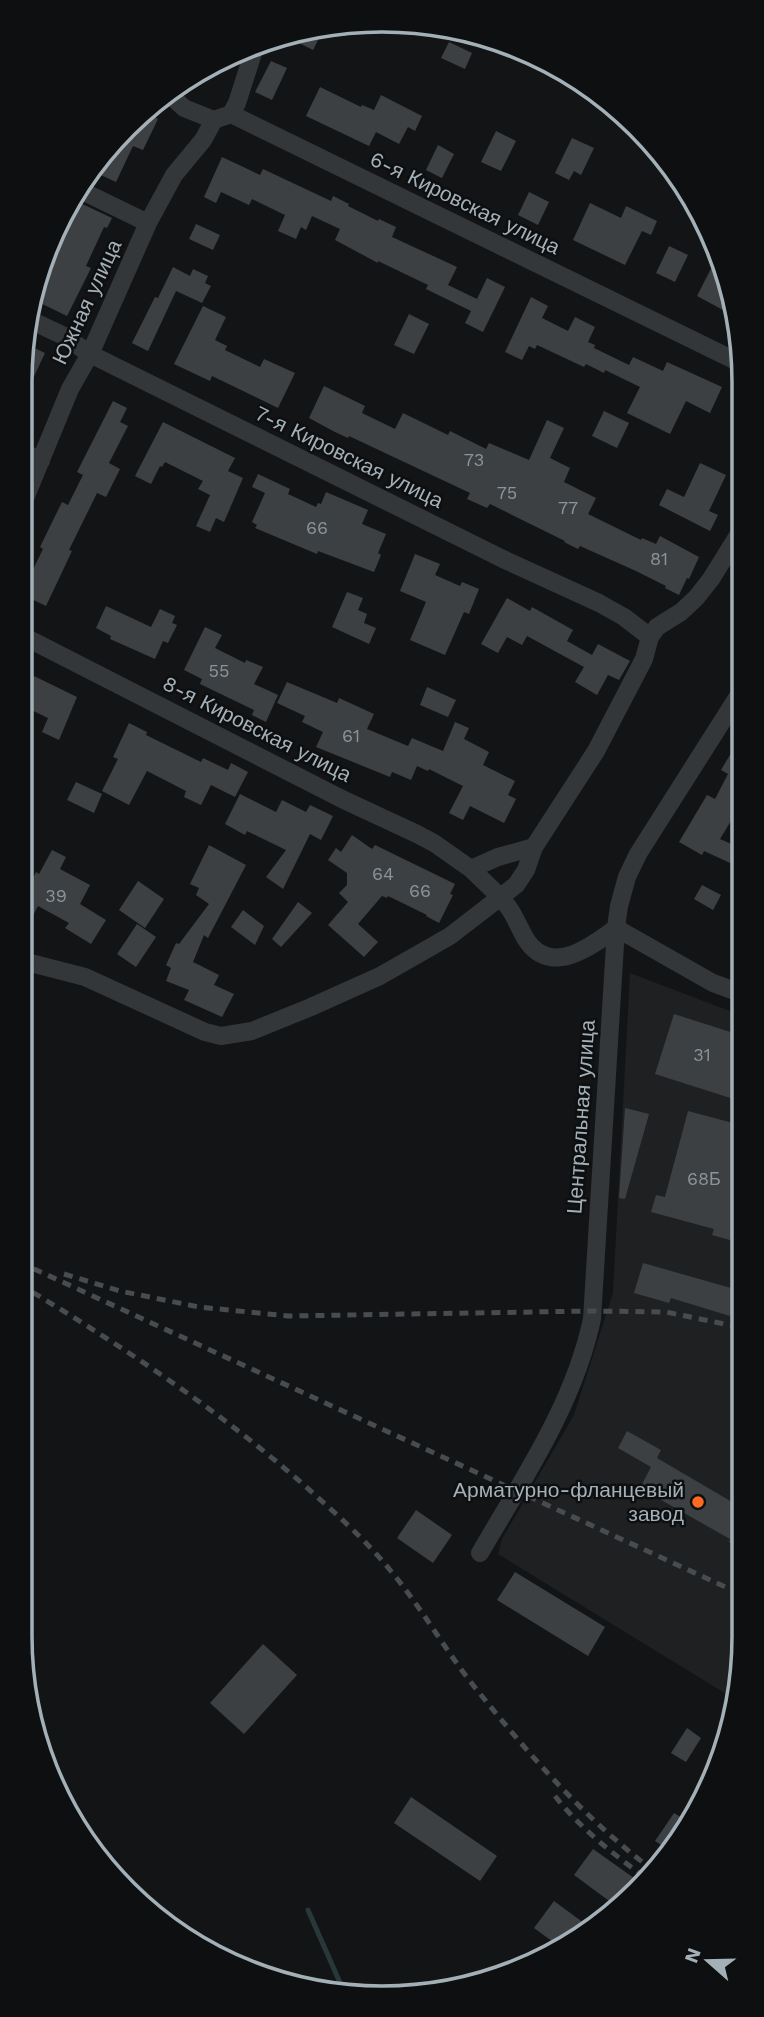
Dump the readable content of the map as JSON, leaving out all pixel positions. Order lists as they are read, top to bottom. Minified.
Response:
{"streets":{"street":["6-я Кировская улица","Южная улица","7-я Кировская улица","8-я Кировская улица","Центральная улица"]},"crossings":[["Южная улица","7-я Кировская улица"],["8-я Кировская улица","Центральная улица"]],"places":["Арматурно-фланцевый завод"],"house_numbers":["73","75","77","66","81","55","61","64","66","39","31","68Б"],"north":"left"}
